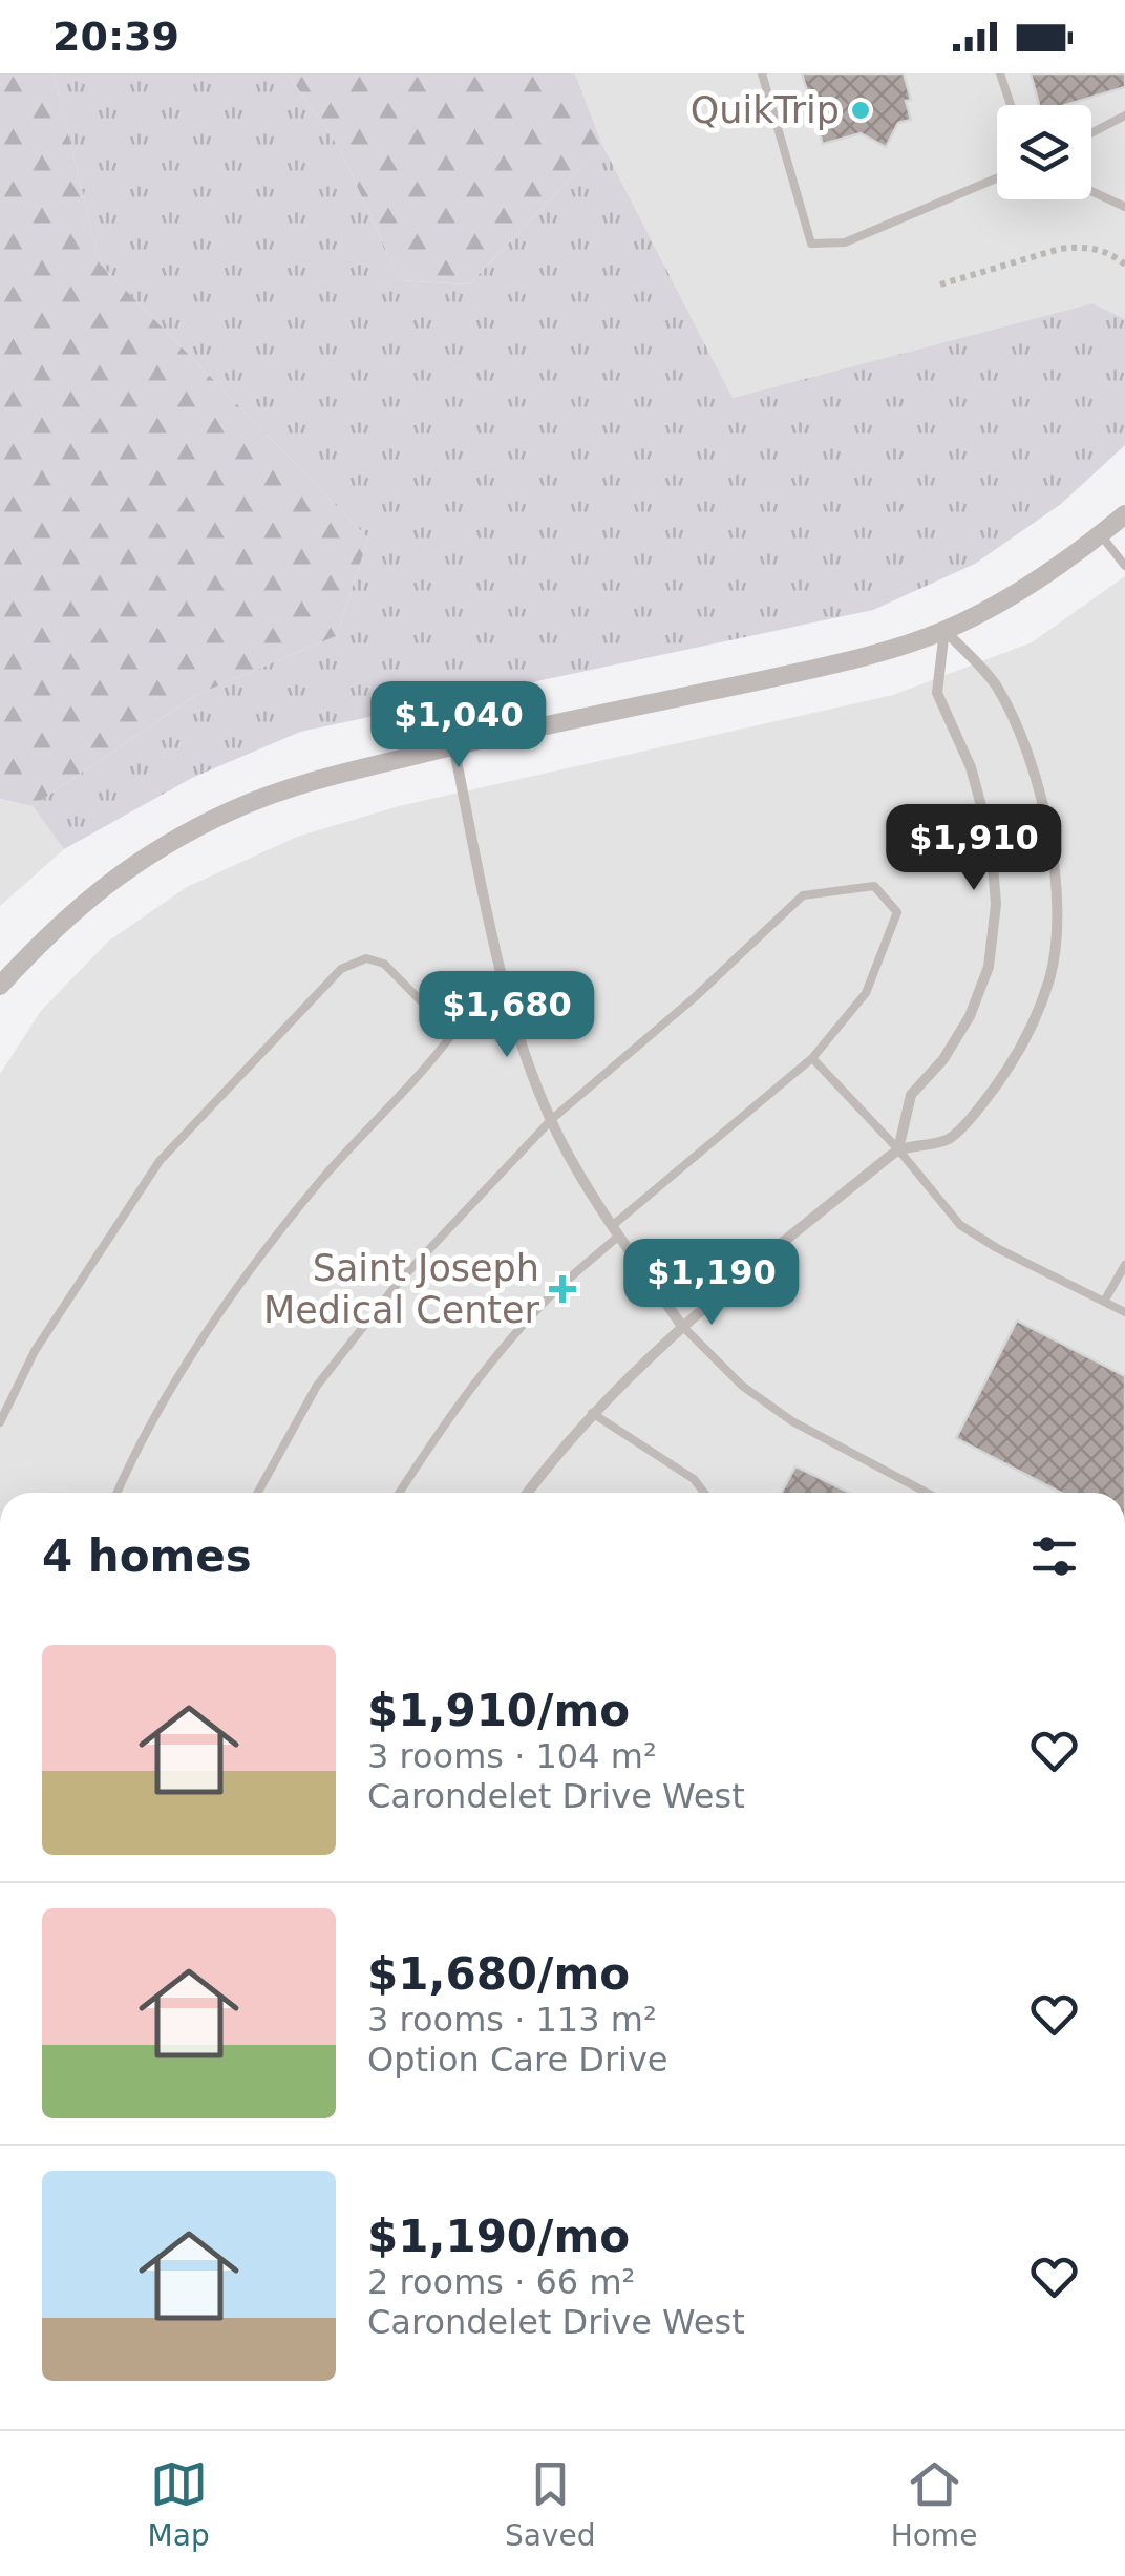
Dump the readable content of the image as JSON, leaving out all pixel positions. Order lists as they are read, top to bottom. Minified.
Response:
{"places":{"other":["QuikTrip"],"health":["Saint Joseph Medical Center"]},"page":{"status":"20:39","price":["$1,040","$1,910","$1,680","$1,190"],"heading":"4 homes","list":[{"name":"$1,910/mo","note":"3 rooms · 104 m² · Carondelet Drive West"},{"name":"$1,680/mo","note":"3 rooms · 113 m² · Option Care Drive"},{"name":"$1,190/mo","note":"2 rooms · 66 m² · Carondelet Drive West"}],"tabs":["Map","Saved","Home"]}}
